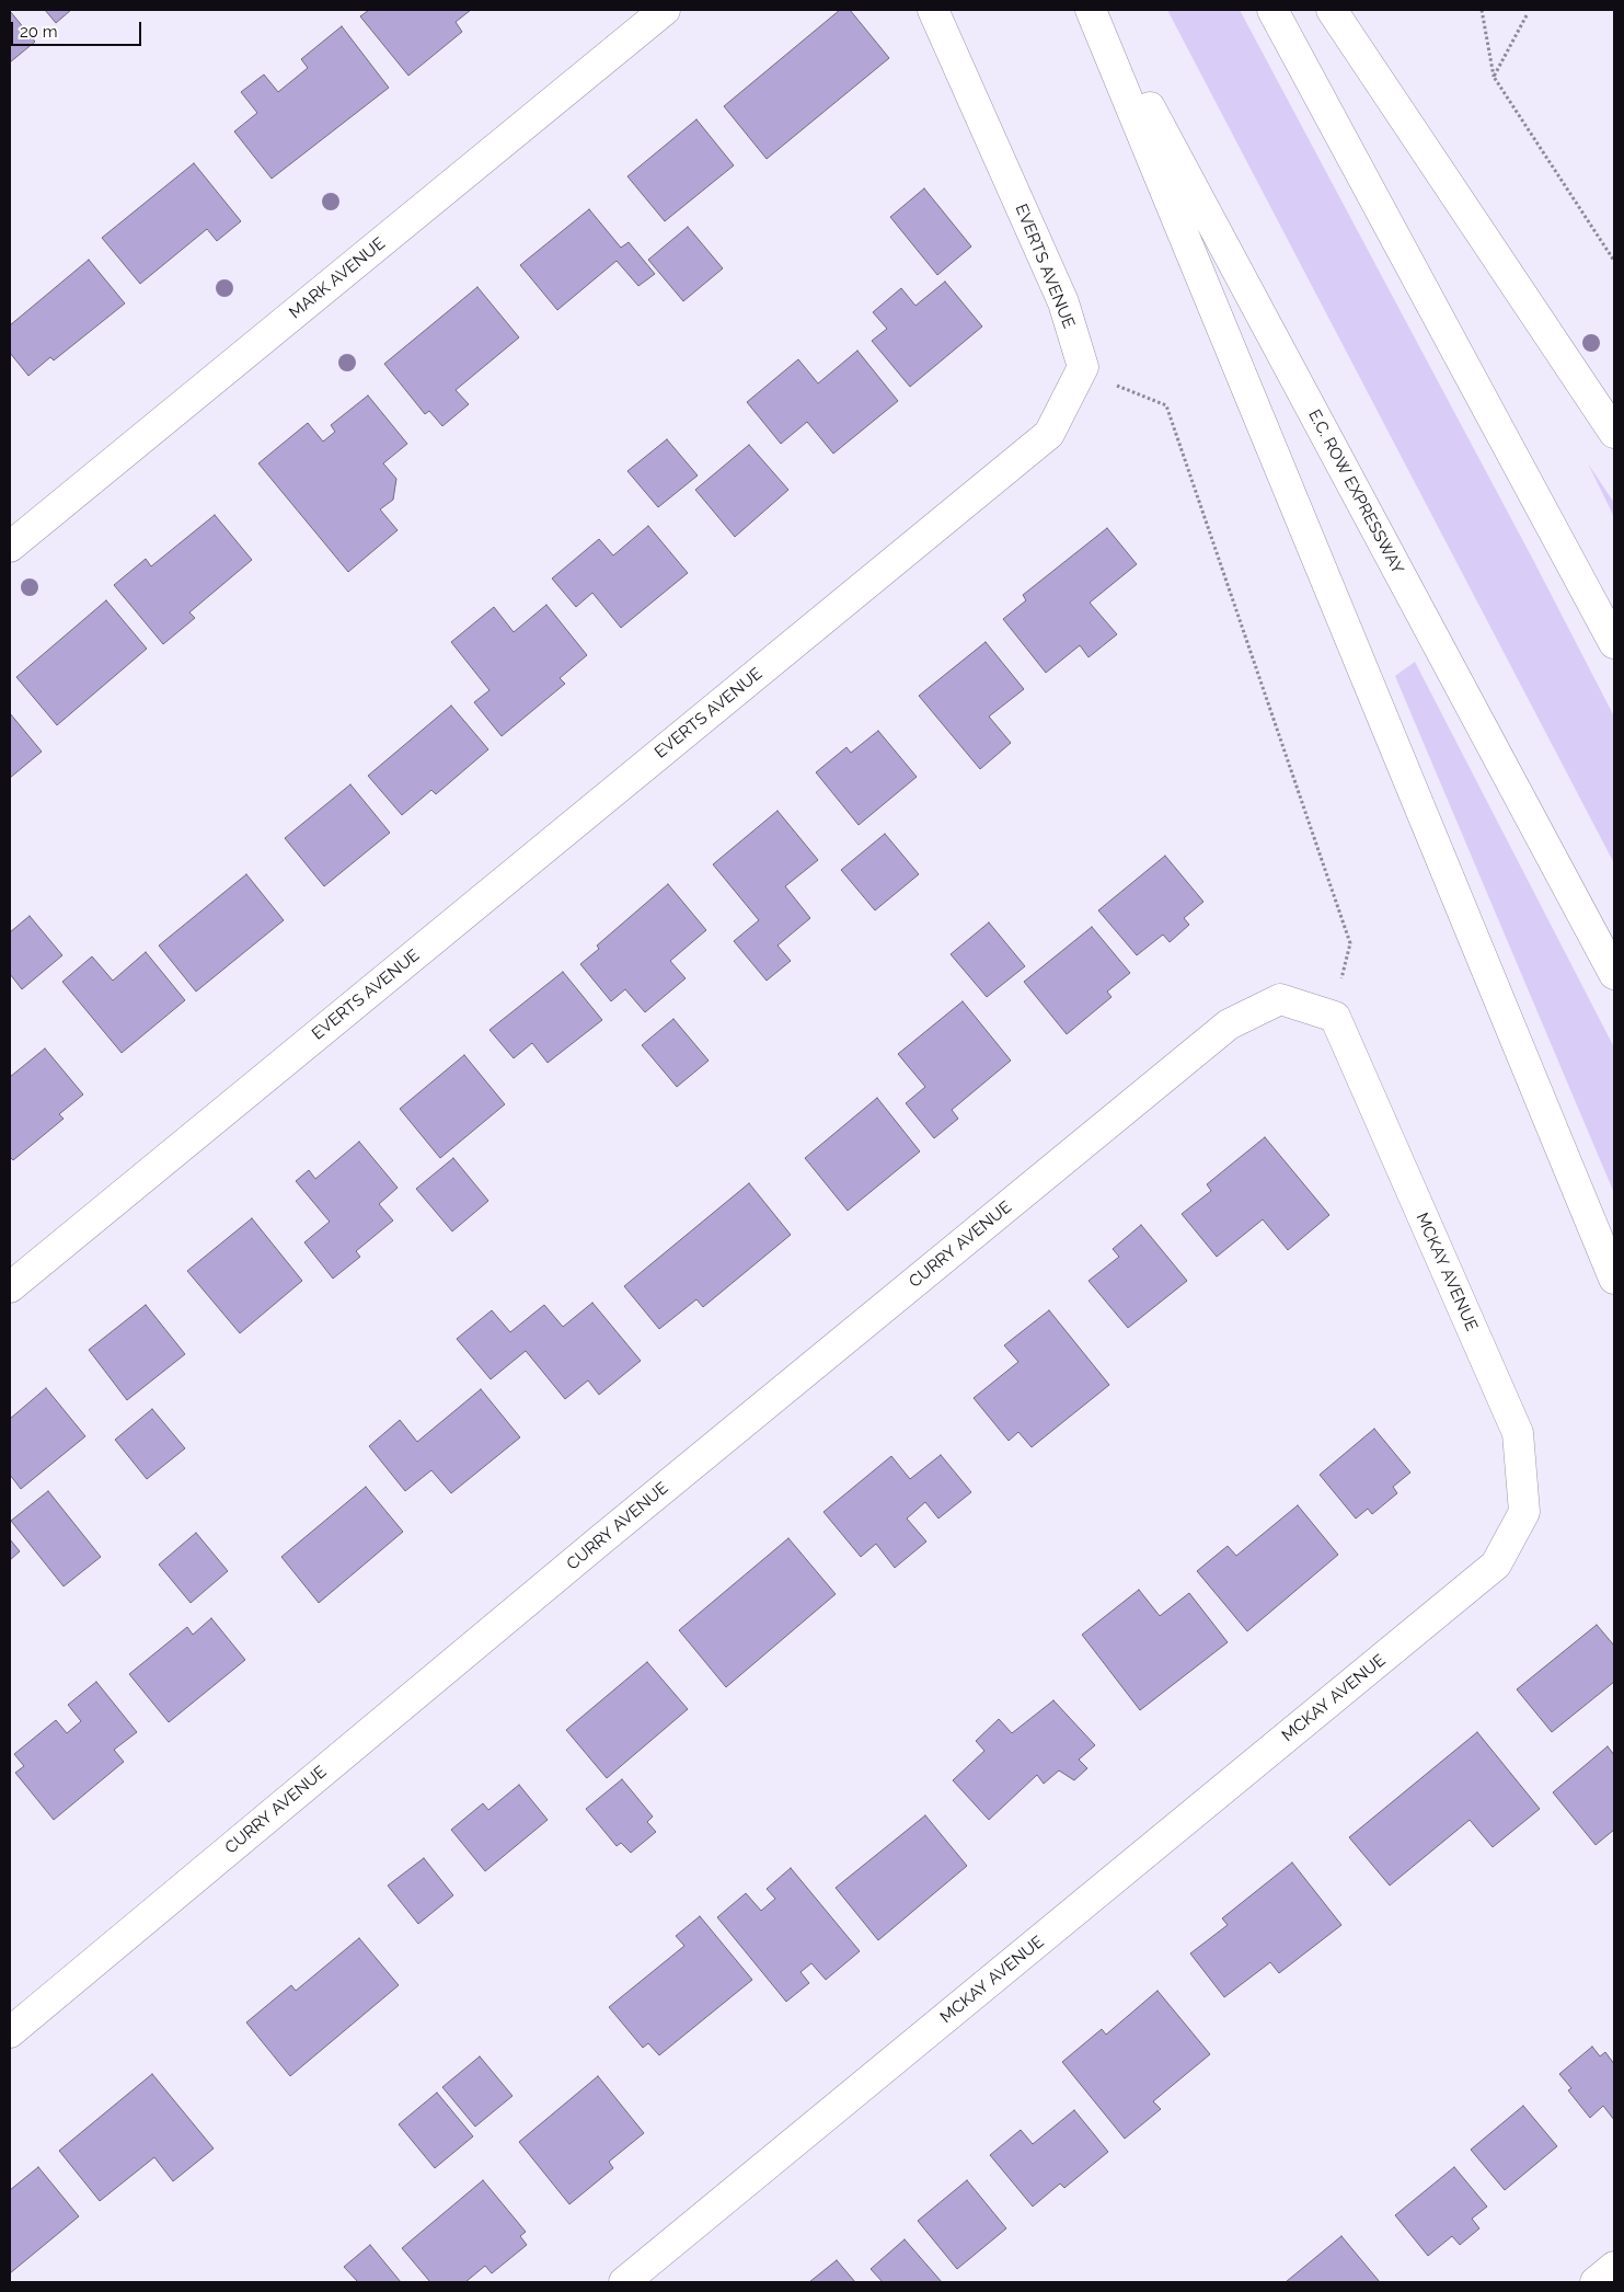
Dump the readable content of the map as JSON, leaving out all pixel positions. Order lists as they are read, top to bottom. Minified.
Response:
{"streets":{"main road":["EVERTS AVENUE","MARK AVENUE","E.C. ROW EXPRESSWAY","CURRY AVENUE","MCKAY AVENUE"]},"crossings":[["CURRY AVENUE","MCKAY AVENUE"]],"scale_bar":"20 m"}
